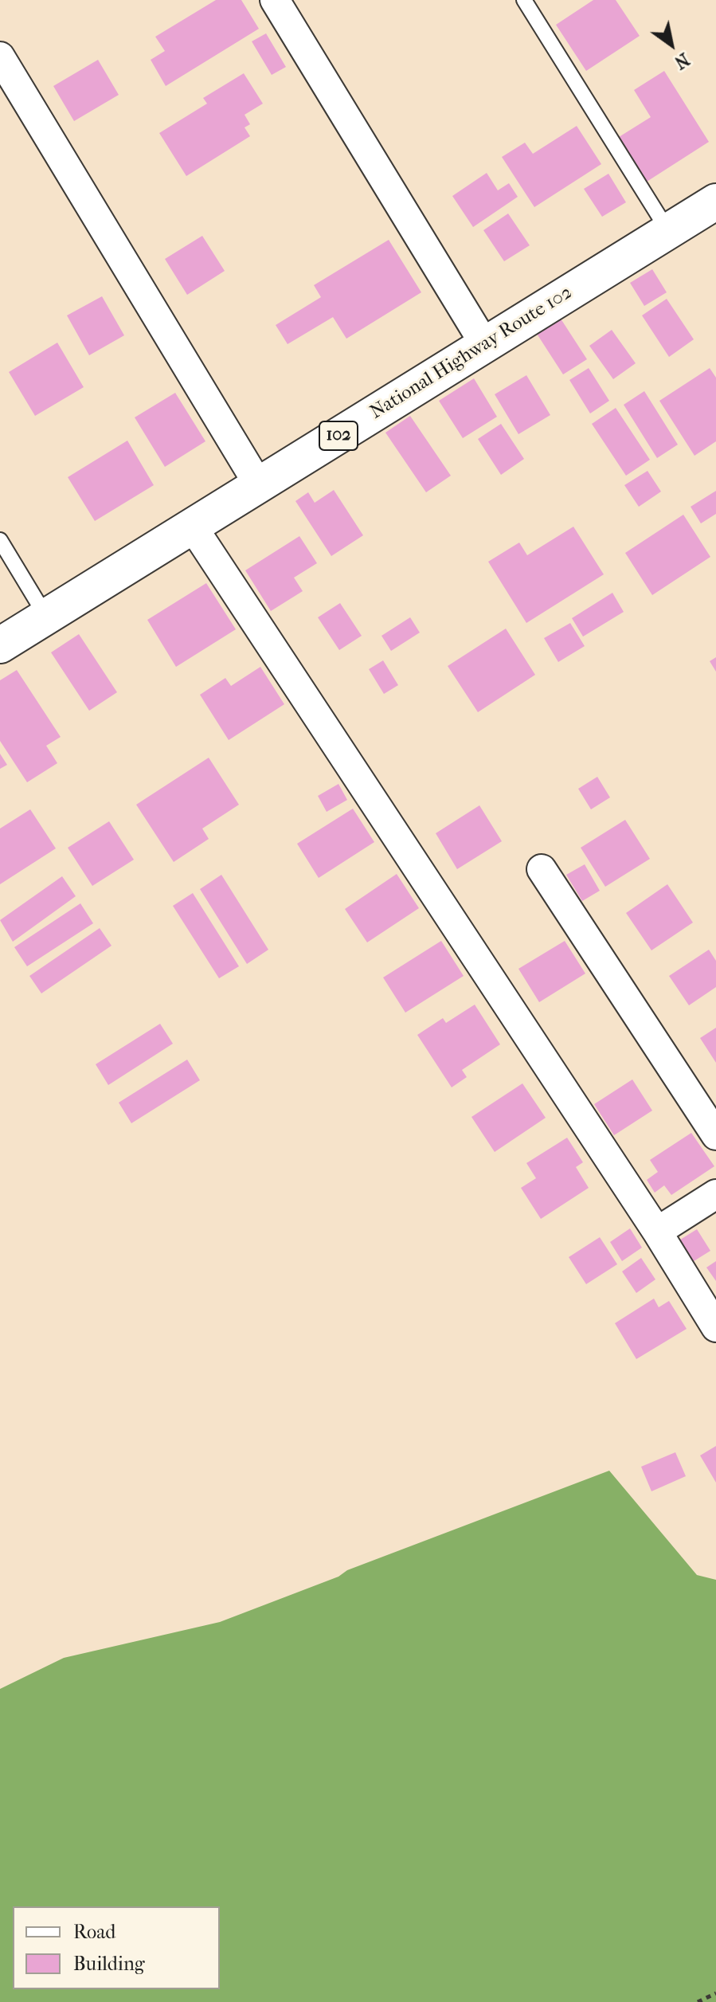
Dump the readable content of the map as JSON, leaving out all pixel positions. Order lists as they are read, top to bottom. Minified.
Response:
{"streets":{"highway":["National Highway Route 102","102"]},"legend":["Road","Building"],"north":"bottom right"}
